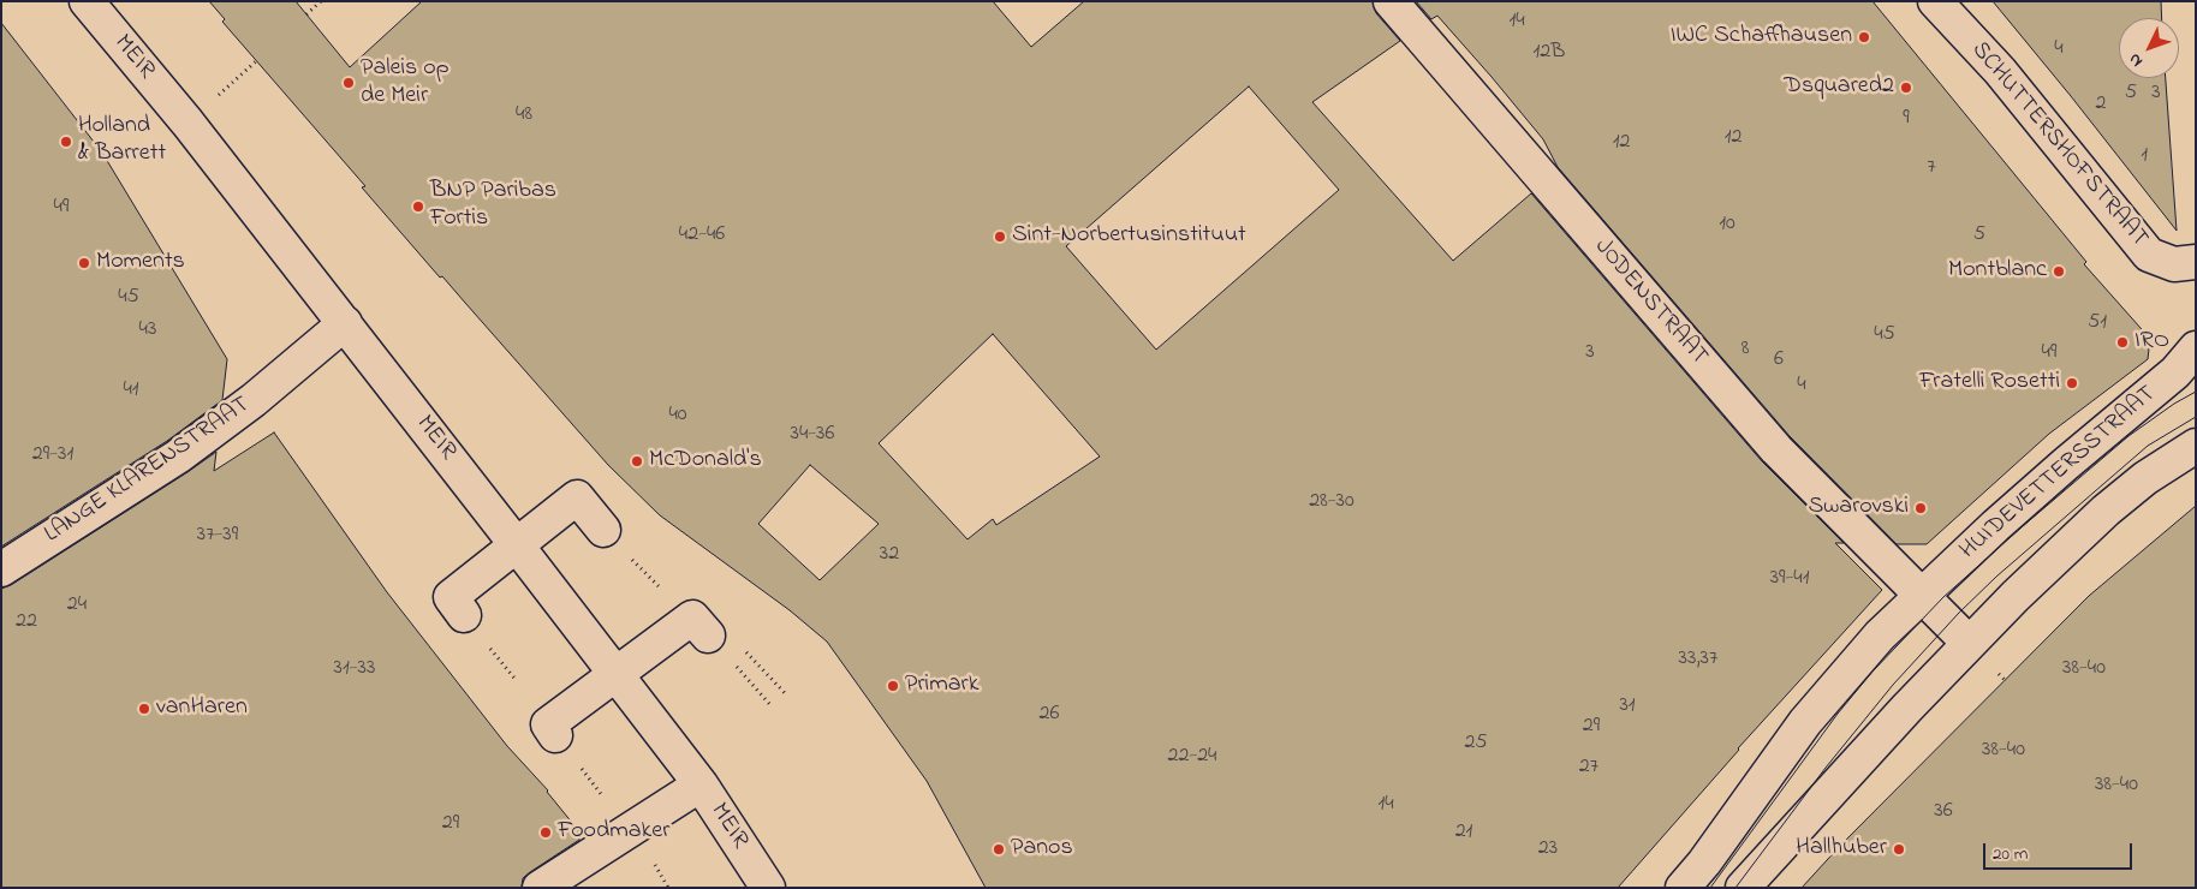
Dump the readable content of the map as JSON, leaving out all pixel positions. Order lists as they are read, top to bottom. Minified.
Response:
{"streets":{"street":["MEIR","SCHUTTERSHOFSTRAAT","JODENSTRAAT","LANGE KLARENSTRAAT","HUIDEVETTERSSTRAAT"]},"crossings":[["MEIR","LANGE KLARENSTRAAT"],["JODENSTRAAT","HUIDEVETTERSSTRAAT"]],"places":["IWC Schaffhausen","Paleis op de Meir","Dsquared2","Holland & Barrett","BNP Paribas Fortis","Sint-Norbertusinstituut","Moments","Montblanc","IRO","Fratelli Rosetti","McDonald's","Swarovski","Primark","vanHaren","Foodmaker","Panos","Hallhuber"],"house_numbers":["14","4","12B","5","3","2","48","9","12","12","1","7","49","10","42-46","5","45","51","43","45","8","3","49","6","4","41","40","34-36","29-31","28-30","37-39","32","39-41","24","22","33,37","31-33","38-40","31","26","29","25","38-40","22-24","27","38-40","14","36","29","21","23"],"scale_bar":"20 m","north":"bottom left"}
